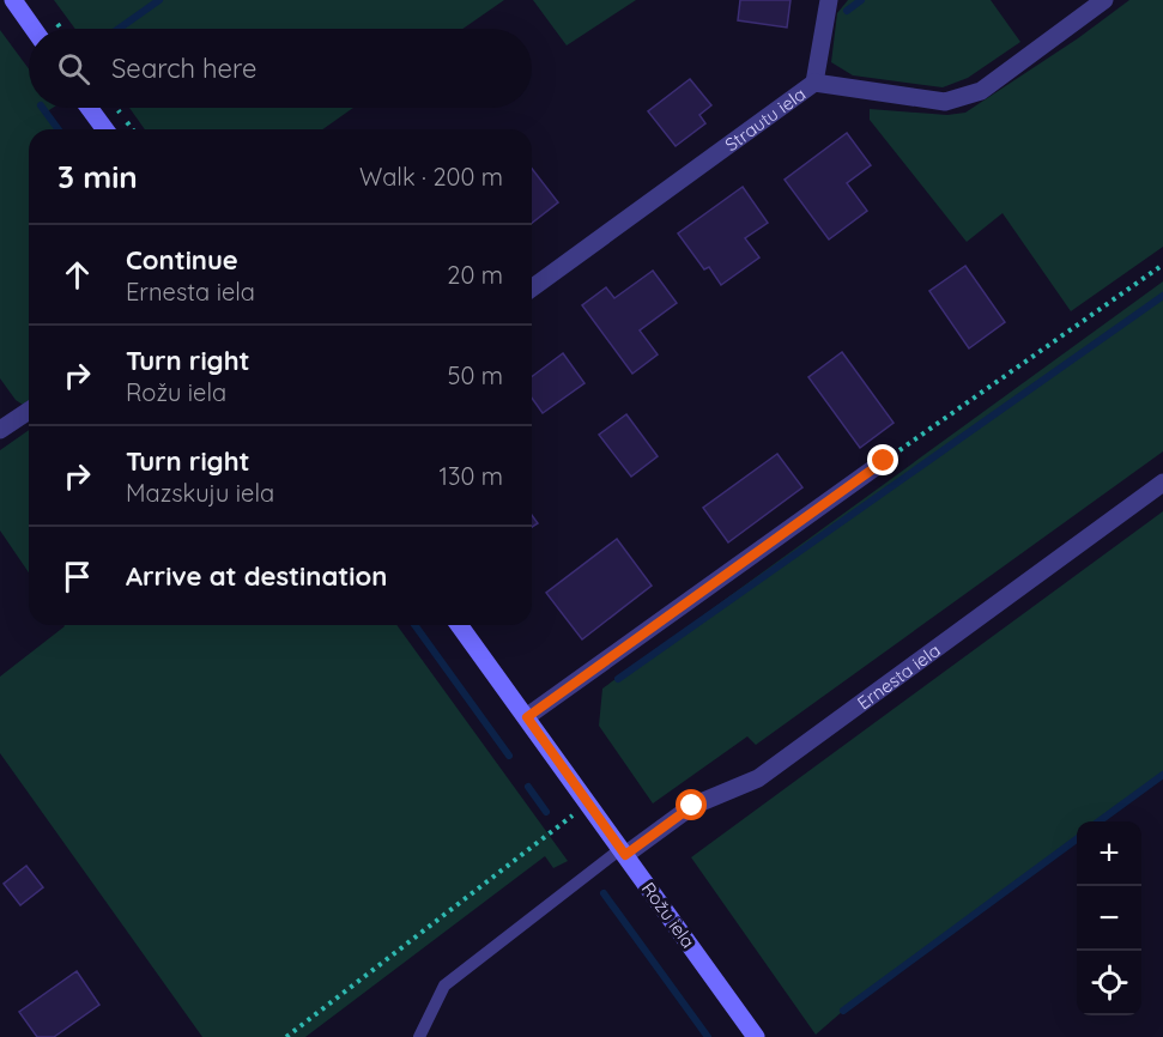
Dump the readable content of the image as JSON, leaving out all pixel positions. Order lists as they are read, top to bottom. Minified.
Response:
{"streets":{"street":["Strautu iela","Ernesta iela","Rožu iela"]},"crossings":[["Ernesta iela","Rožu iela"]],"page":{"search":"Search here","heading":["3 min","Walk · 200 m"],"list":[["Continue","Ernesta iela","20 m"],["Turn right","Rožu iela","50 m"],["Turn right","Mazskuju iela","130 m"],"Arrive at destination"],"map_buttons":["+","−"]}}
